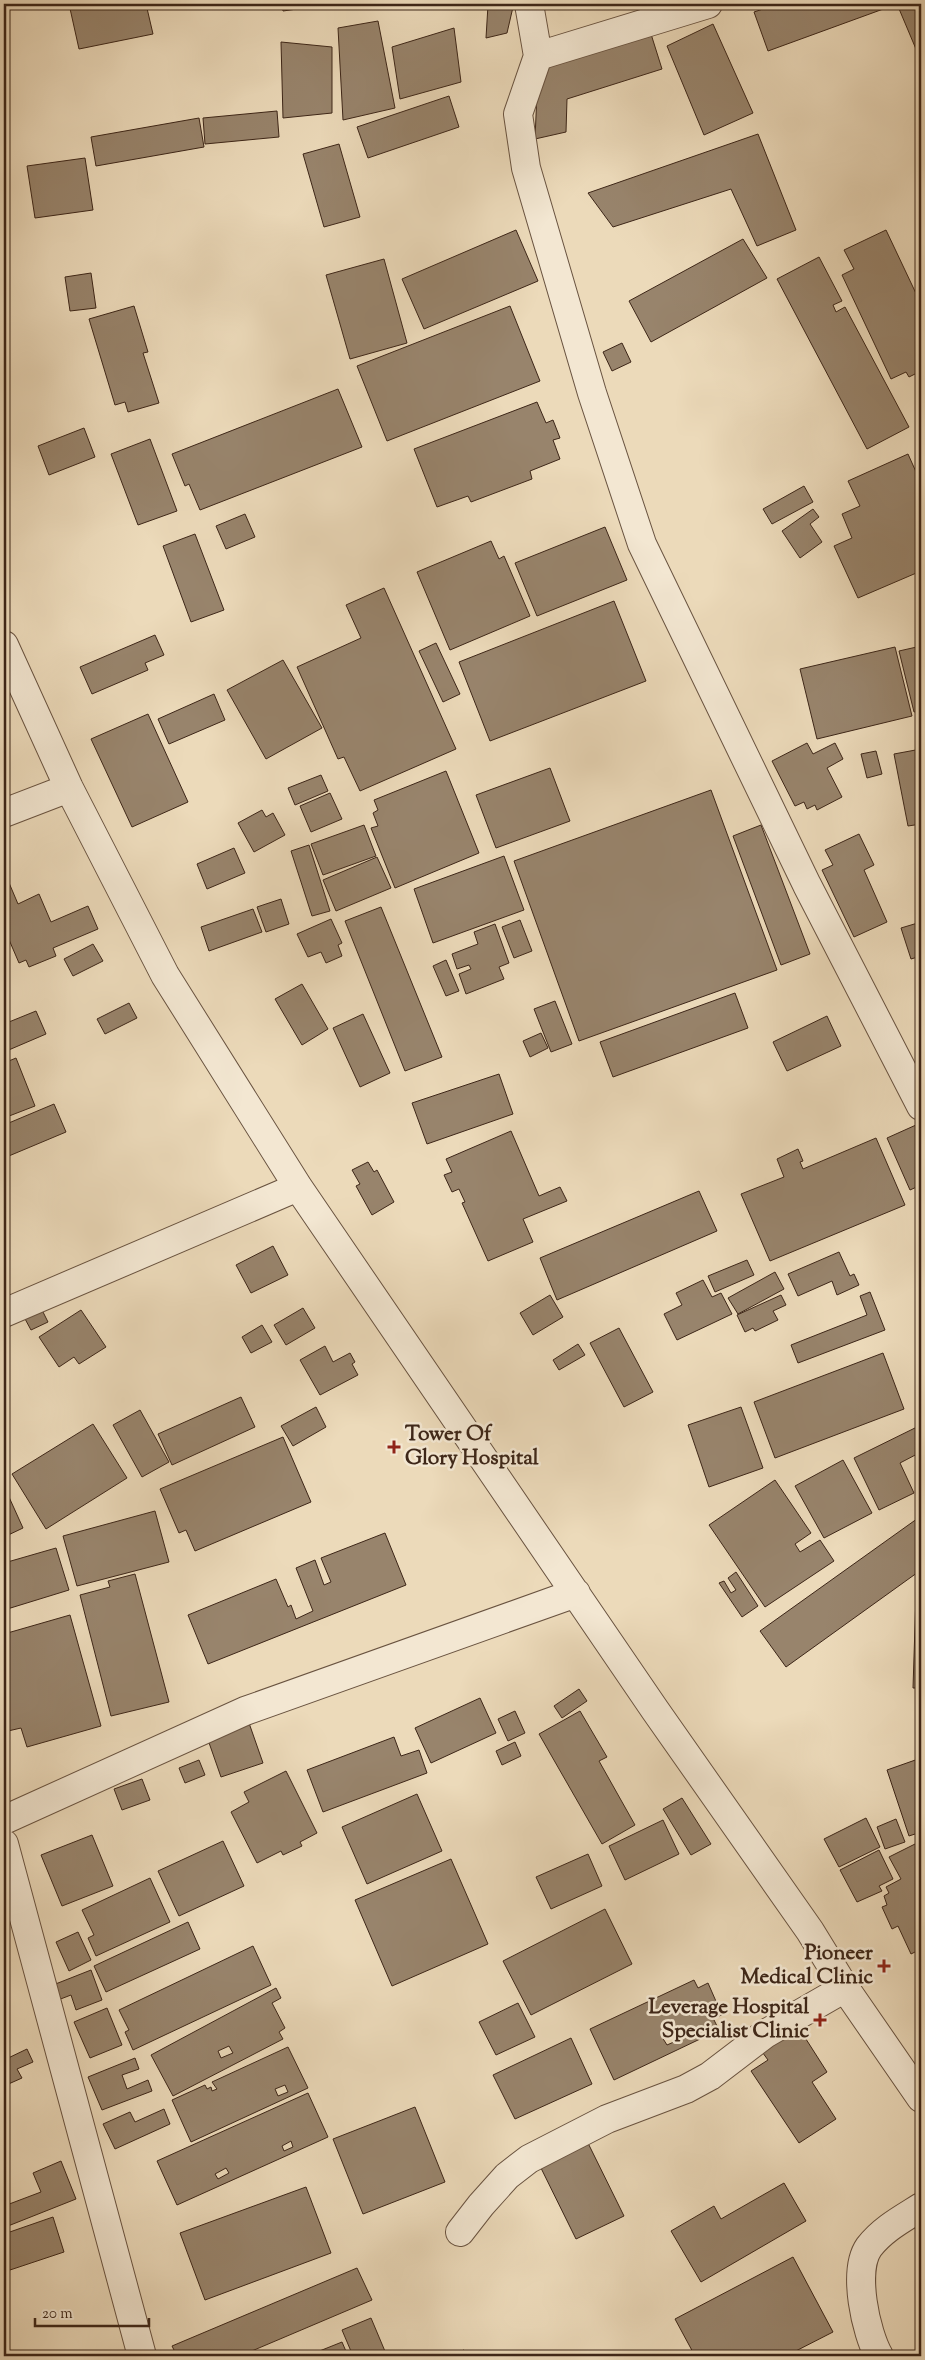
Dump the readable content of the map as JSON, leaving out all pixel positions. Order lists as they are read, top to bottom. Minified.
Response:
{"places":{"health":["Tower Of Glory Hospital","Pioneer Medical Clinic","Leverage Hospital Specialist Clinic"]},"scale_bar":"20 m"}
